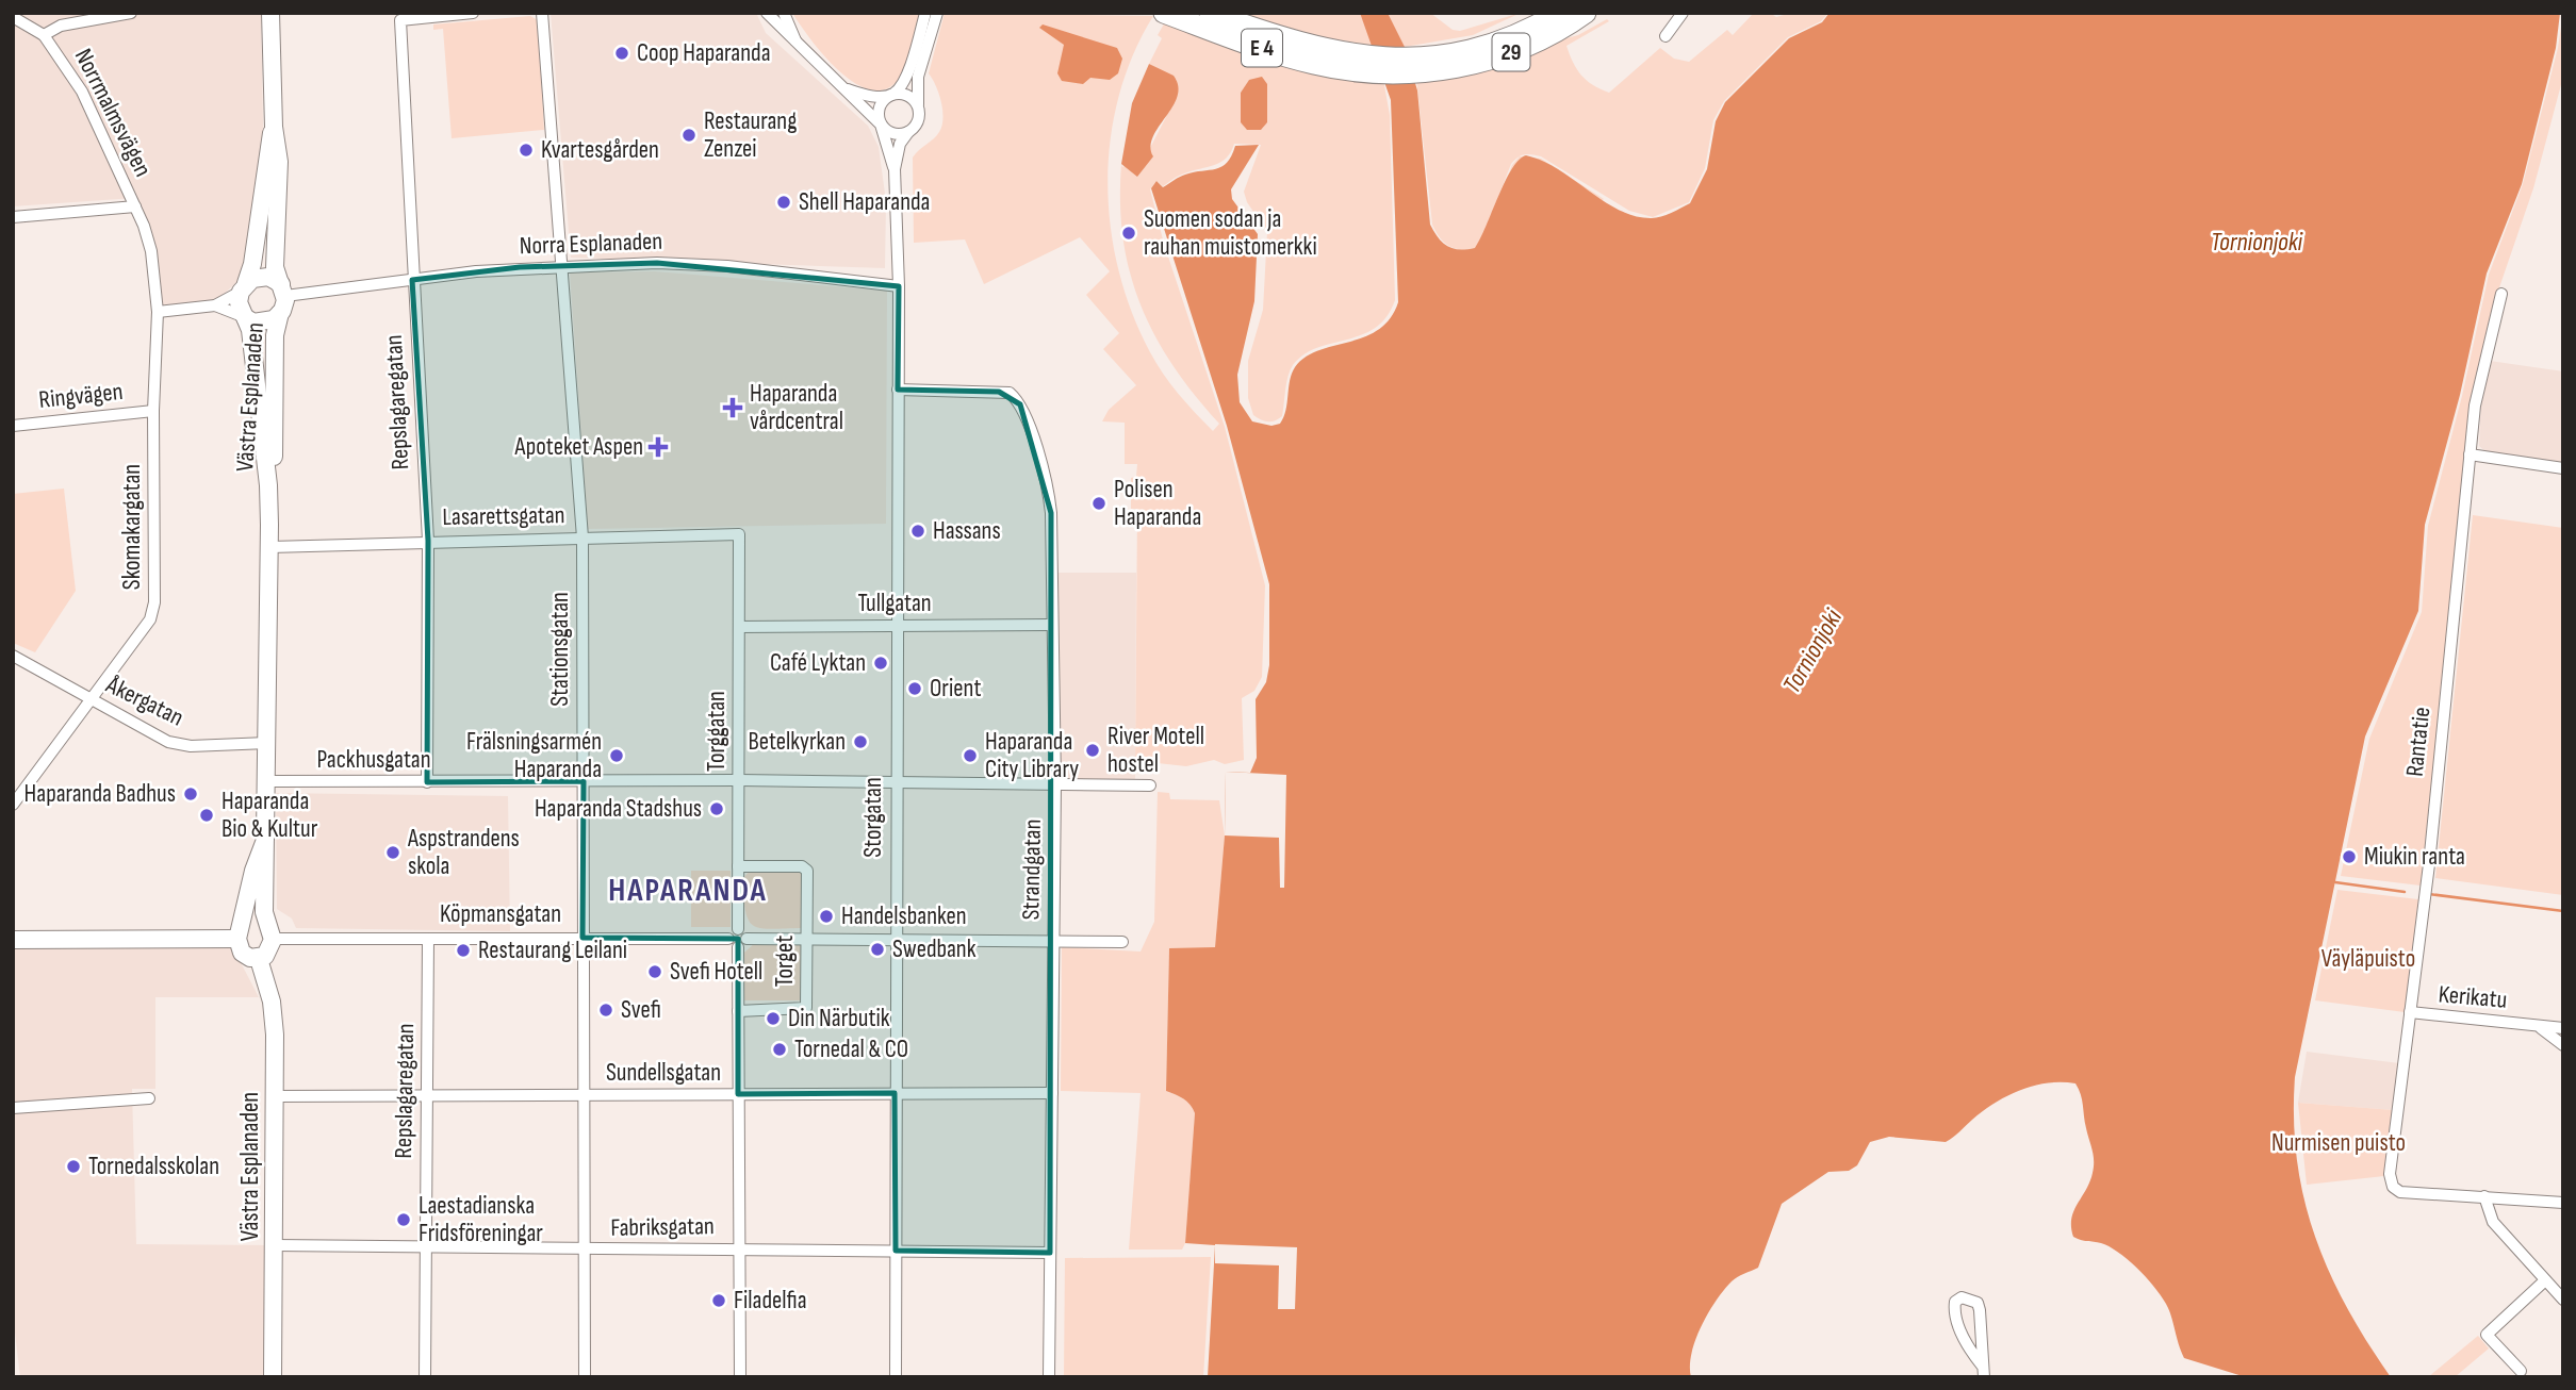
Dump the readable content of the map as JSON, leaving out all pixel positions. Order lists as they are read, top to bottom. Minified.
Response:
{"streets":{"highway":["E 4","29"],"street":["Norrmalmsvägen","Norra Esplanaden","Ringvägen","Västra Esplanaden","Repslagaregatan","Lasarettsgatan","Skomakargatan","Tullgatan","Stationsgatan","Åkergatan","Torggatan","Rantatie","Packhusgatan","Storgatan","Strandgatan","Köpmansgatan","Torget","Kerikatu","Sundellsgatan","Fabriksgatan"]},"crossings":[["E 4","29"],["Norrmalmsvägen","Skomakargatan"],["Norra Esplanaden","Västra Esplanaden"],["Norra Esplanaden","Repslagaregatan"],["Norra Esplanaden","Stationsgatan"],["Norra Esplanaden","Storgatan"],["Ringvägen","Skomakargatan"],["Västra Esplanaden","Lasarettsgatan"],["Västra Esplanaden","Åkergatan"],["Västra Esplanaden","Packhusgatan"],["Västra Esplanaden","Köpmansgatan"],["Västra Esplanaden","Sundellsgatan"],["Västra Esplanaden","Fabriksgatan"],["Repslagaregatan","Lasarettsgatan"],["Repslagaregatan","Packhusgatan"],["Repslagaregatan","Köpmansgatan"],["Repslagaregatan","Sundellsgatan"],["Repslagaregatan","Fabriksgatan"],["Lasarettsgatan","Stationsgatan"],["Lasarettsgatan","Torggatan"],["Skomakargatan","Åkergatan"],["Tullgatan","Torggatan"],["Tullgatan","Storgatan"],["Tullgatan","Strandgatan"],["Stationsgatan","Packhusgatan"],["Stationsgatan","Köpmansgatan"],["Stationsgatan","Sundellsgatan"],["Stationsgatan","Fabriksgatan"],["Torggatan","Packhusgatan"],["Torggatan","Köpmansgatan"],["Torggatan","Torget"],["Rantatie","Kerikatu"],["Packhusgatan","Storgatan"],["Packhusgatan","Strandgatan"],["Storgatan","Strandgatan"],["Storgatan","Sundellsgatan"],["Storgatan","Fabriksgatan"],["Strandgatan","Sundellsgatan"],["Strandgatan","Fabriksgatan"]],"districts":["HAPARANDA"],"water":["Tornionjoki"],"parks":["Väyläpuisto","Nurmisen puisto"],"places":{"other":["Coop Haparanda","Restaurang Zenzei","Kvartesgården","Shell Haparanda","Suomen sodan ja rauhan muistomerkki","Polisen Haparanda","Hassans","Café Lyktan","Orient","Betelkyrkan","River Motell hostel","Frälsningsarmén Haparanda","Haparanda City Library","Haparanda Badhus","Haparanda Stadshus","Haparanda Bio & Kultur","Aspstrandens skola","Miukin ranta","Handelsbanken","Swedbank","Restaurang Leilani","Svefi Hotell","Svefi","Din Närbutik","Tornedal & CO","Tornedalsskolan","Laestadianska Fridsföreningar","Filadelfia"],"health":["Haparanda vårdcentral","Apoteket Aspen"]}}
